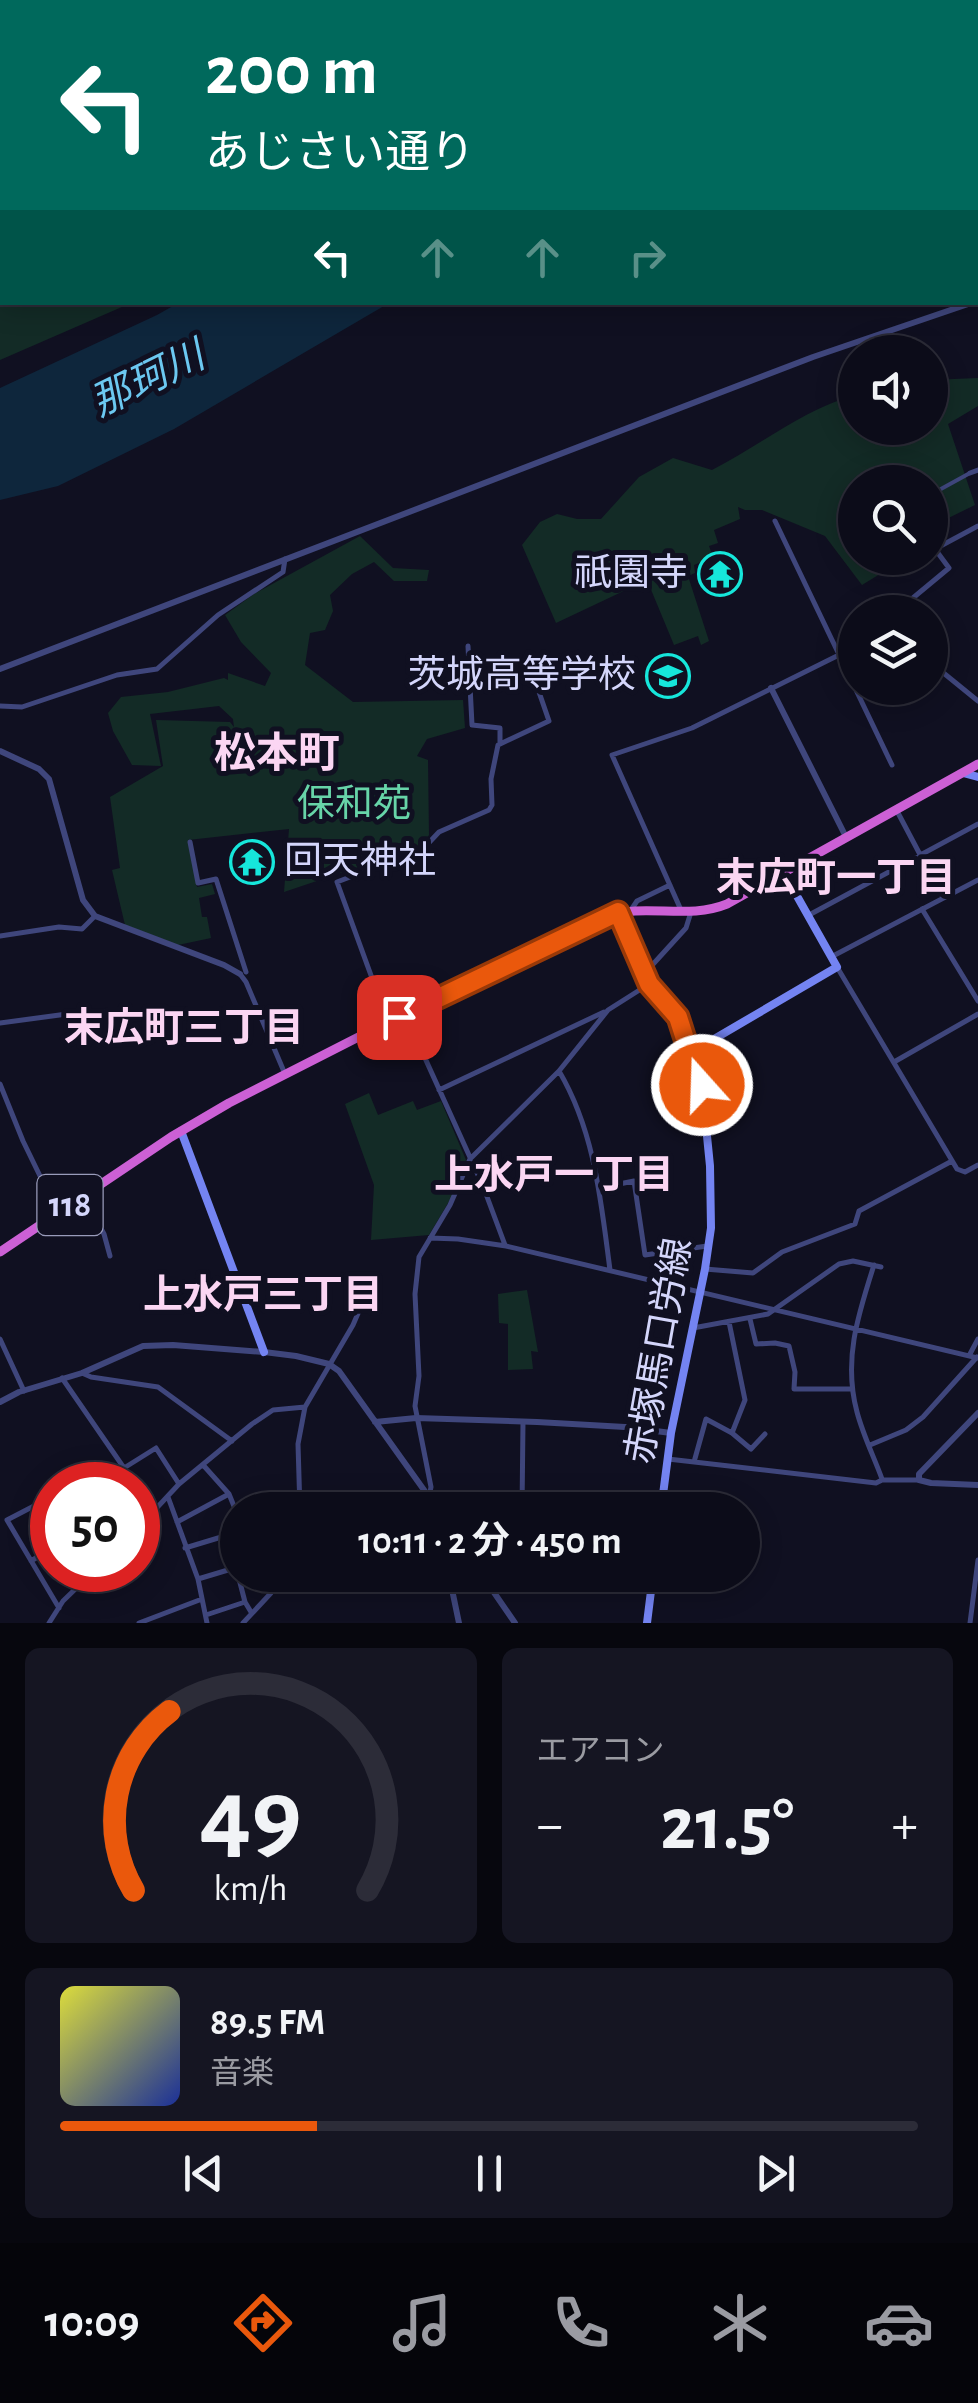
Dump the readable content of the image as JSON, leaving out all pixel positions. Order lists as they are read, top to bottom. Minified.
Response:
{"streets":{"highway":["118"],"main road":["赤塚馬口労線"]},"districts":["松本町","末広町一丁目","末広町三丁目","上水戸一丁目","上水戸三丁目"],"water":["那珂川"],"parks":["保和苑"],"places":{"temple":["祇園寺","回天神社"],"school or university":["茨城高等学校"]},"page":{"turn":["200 m","あじさい通り"],"limit":"50","trip":"10:11 · 2 分 · 450 m","tile":"エアコン","heat":["−","21.5°","+"],"song":["89.5 FM","音楽"],"tabs":"10:09","gauge":["49","km/h"]}}
